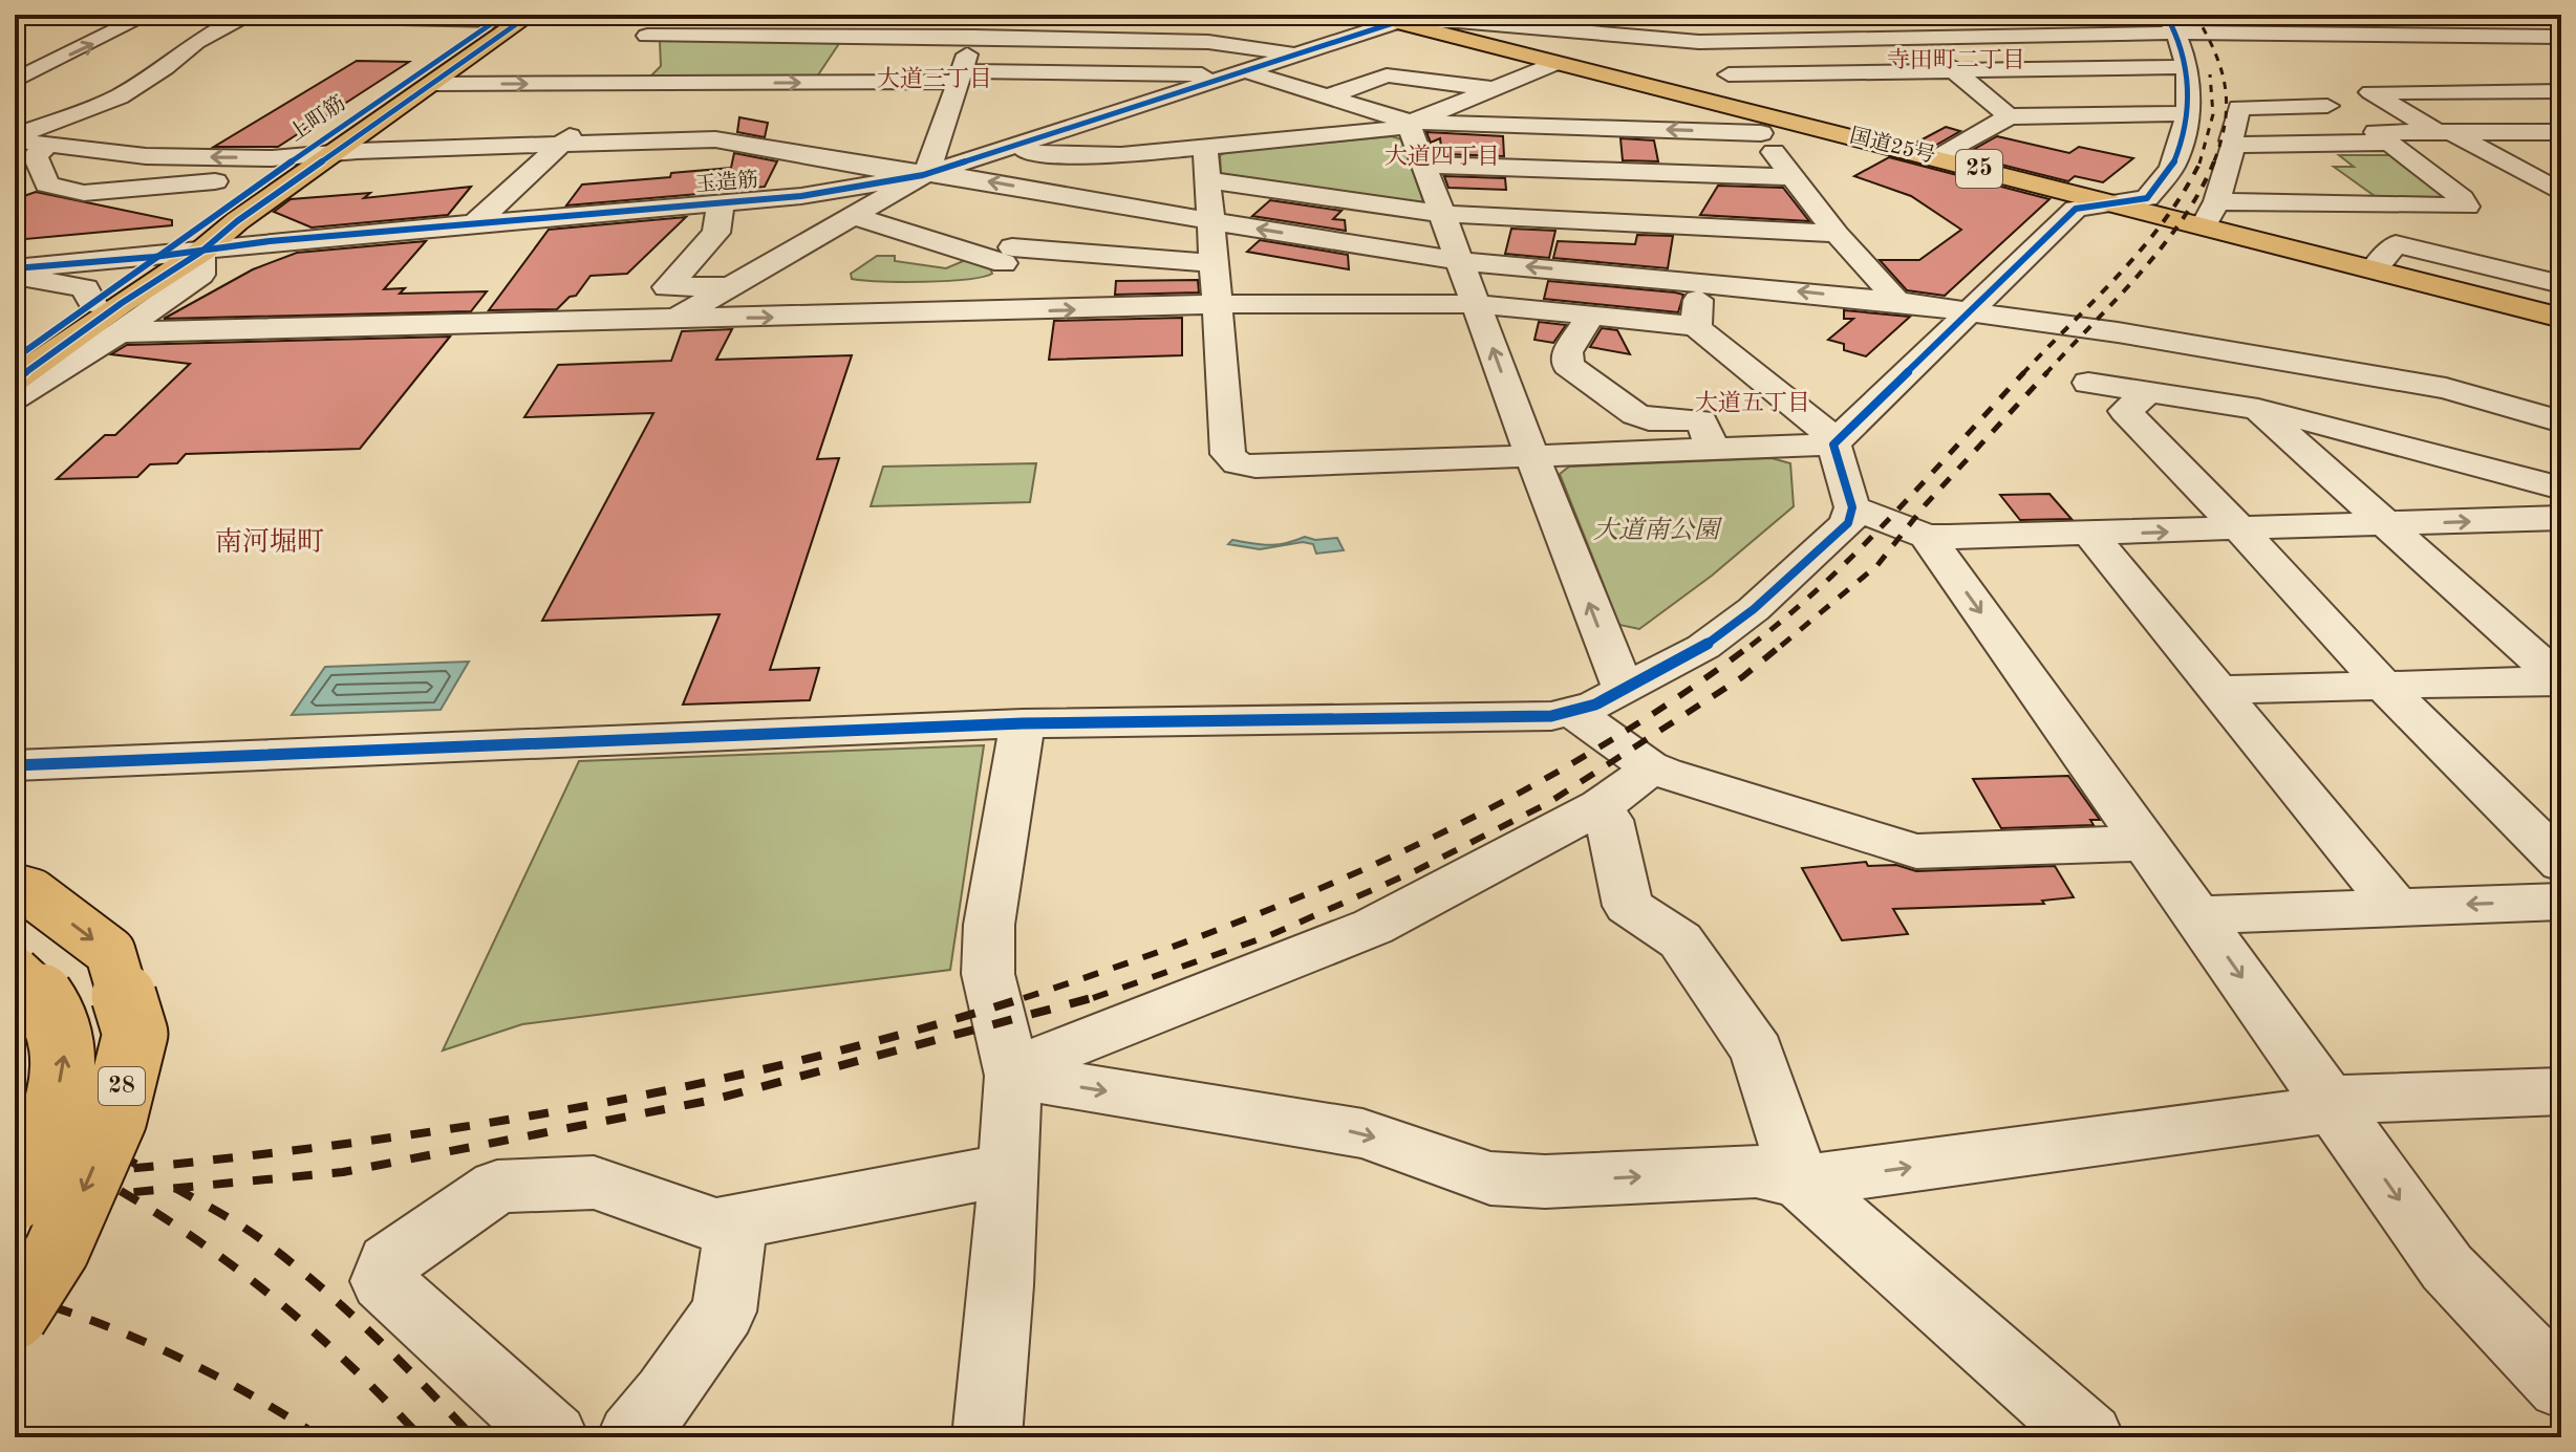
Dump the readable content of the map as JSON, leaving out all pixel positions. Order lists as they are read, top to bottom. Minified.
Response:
{"streets":{"main road":["上町筋","国道25号","25","28"],"street":["玉造筋"]},"crossings":[["上町筋","玉造筋"],["国道25号","玉造筋"]],"districts":["寺田町二丁目","大道三丁目","大道四丁目","大道五丁目","南河堀町"],"parks":["大道南公園"]}
